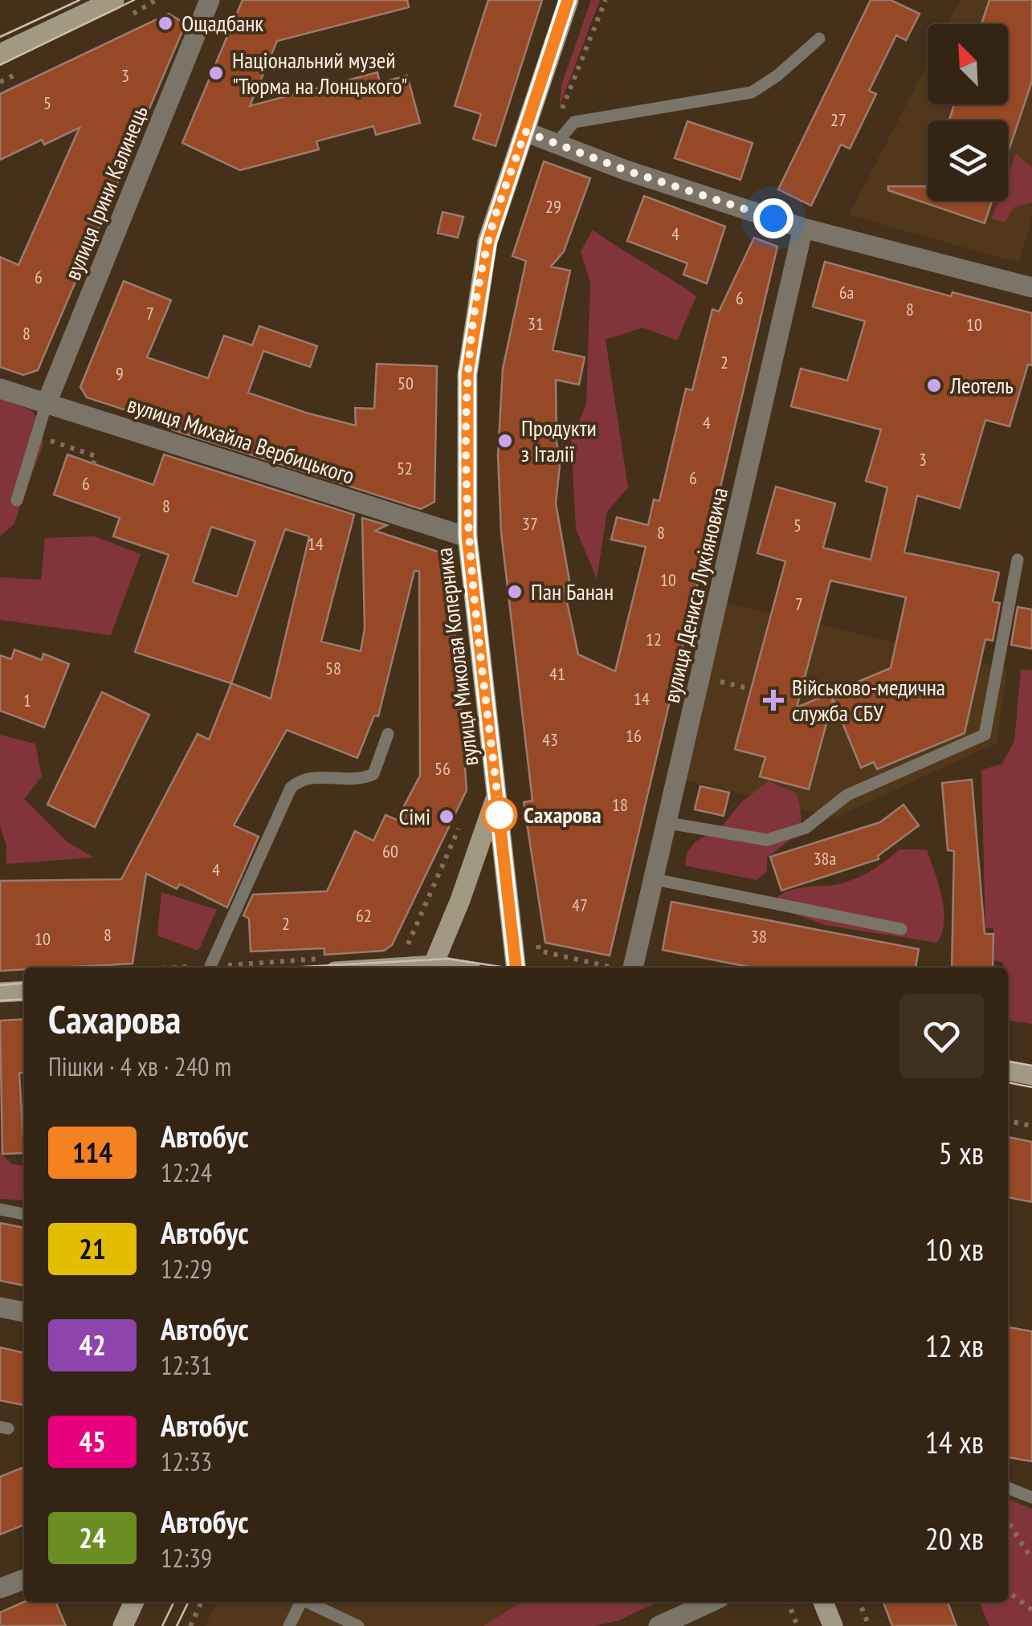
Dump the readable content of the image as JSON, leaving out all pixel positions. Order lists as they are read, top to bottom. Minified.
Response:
{"streets":{"main road":["вулиця Миколая Коперника"],"street":["вулиця Ірини Калинець","вулиця Михайла Вербицького","вулиця Дениса Лукіяновича"]},"crossings":[["вулиця Ірини Калинець","вулиця Михайла Вербицького"],["вулиця Михайла Вербицького","вулиця Миколая Коперника"]],"places":{"other":["Ощадбанк","Національний музей \"Тюрма на Лонцького\"","Леотель","Продукти з Італії","Пан Банан","Сахарова","Сімі"],"health":["Військово-медична служба СБУ"]},"lines":["bus line 114"],"house_numbers":["3","5","27","29","4","6","6а","6","8","7","31","10","8","2","9","50","4","3","52","6","6","8","37","5","8","14","10","7","12","58","41","14","1","16","43","56","18","60","38а","4","47","62","2","8","38","10"],"north":"top left","page":{"heading":["Сахарова","Пішки · 4 хв · 240 m"],"list":[{"mark":"114","name":"Автобус","note":"12:24","value":"5 хв"},{"mark":"21","name":"Автобус","note":"12:29","value":"10 хв"},{"mark":"42","name":"Автобус","note":"12:31","value":"12 хв"},{"mark":"45","name":"Автобус","note":"12:33","value":"14 хв"},{"mark":"24","name":"Автобус","note":"12:39","value":"20 хв"}]}}
